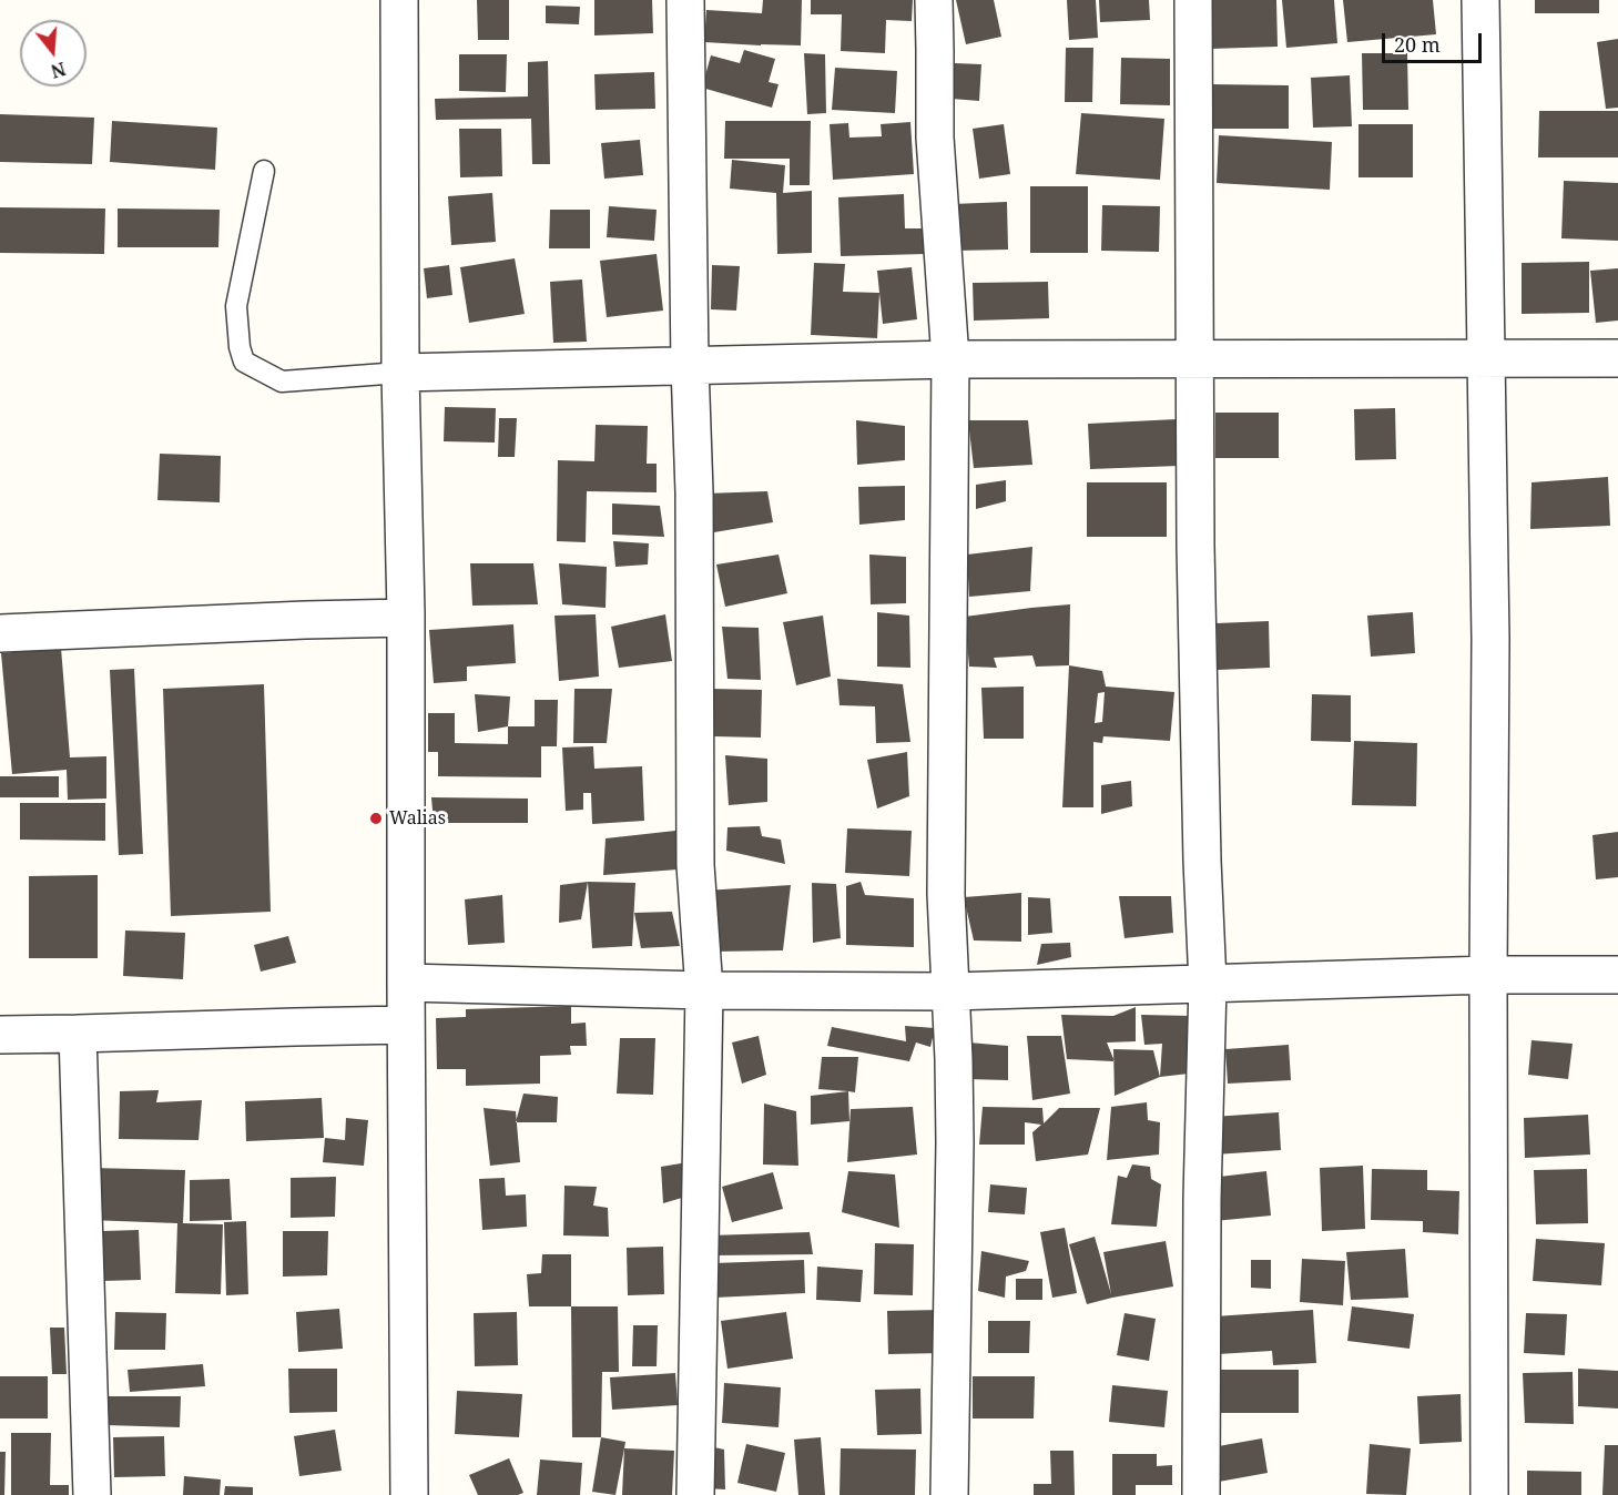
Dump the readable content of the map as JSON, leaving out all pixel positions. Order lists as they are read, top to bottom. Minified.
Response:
{"places":["Walias"],"scale_bar":"20 m","north":"bottom"}
